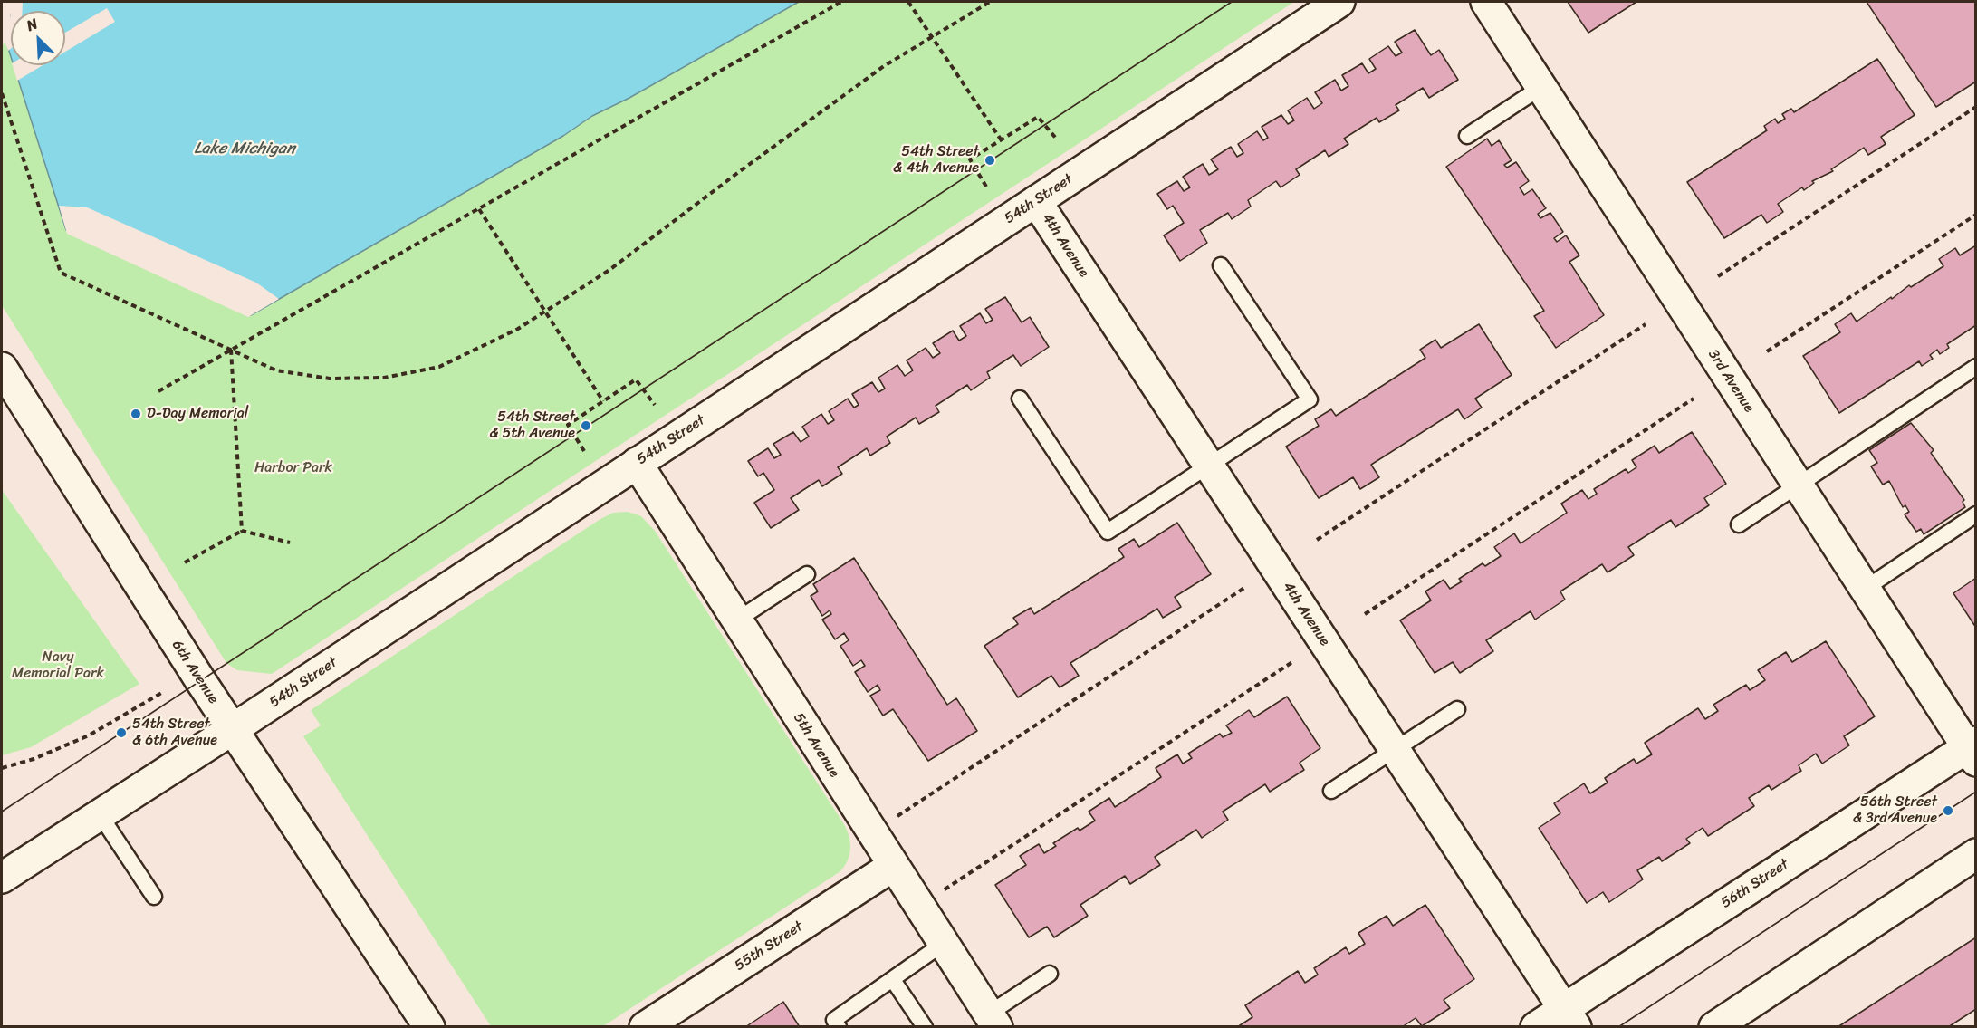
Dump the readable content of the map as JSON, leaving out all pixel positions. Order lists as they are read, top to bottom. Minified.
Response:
{"streets":{"street":["54th Street","4th Avenue","3rd Avenue","6th Avenue","5th Avenue","56th Street","55th Street"]},"crossings":[["54th Street","4th Avenue"],["54th Street","6th Avenue"],["54th Street","5th Avenue"],["4th Avenue","56th Street"],["3rd Avenue","56th Street"],["5th Avenue","55th Street"]],"water":["Lake Michigan"],"parks":["Harbor Park","Navy Memorial Park"],"places":["54th Street & 4th Avenue","D-Day Memorial","54th Street & 5th Avenue","54th Street & 6th Avenue","56th Street & 3rd Avenue"],"north":"top left"}
